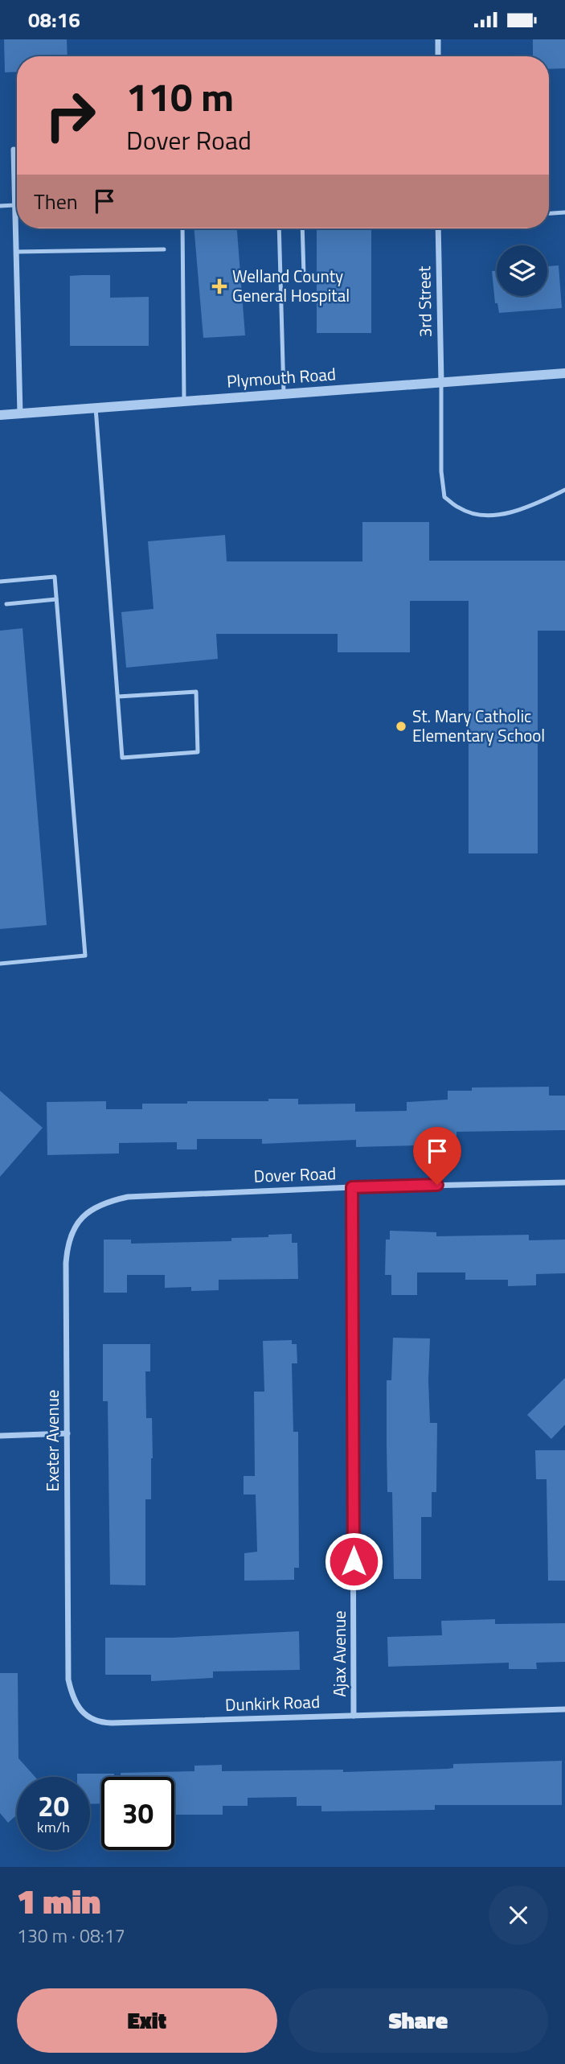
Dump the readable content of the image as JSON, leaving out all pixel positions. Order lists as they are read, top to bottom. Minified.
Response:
{"streets":{"street":["3rd Street","Plymouth Road","Dover Road","Exeter Avenue","Ajax Avenue","Dunkirk Road"]},"crossings":[["3rd Street","Plymouth Road"],["Dover Road","Exeter Avenue"],["Dover Road","Ajax Avenue"],["Exeter Avenue","Dunkirk Road"],["Ajax Avenue","Dunkirk Road"]],"places":{"health":["Welland County General Hospital"],"other":["St. Mary Catholic Elementary School"]},"page":{"status":"08:16","turn":["110 m","Dover Road"],"then":"Then","speed":"20 km/h","limit":"30","heading":["1 min","130 m · 08:17"],"buttons":["Exit","Share"]}}
